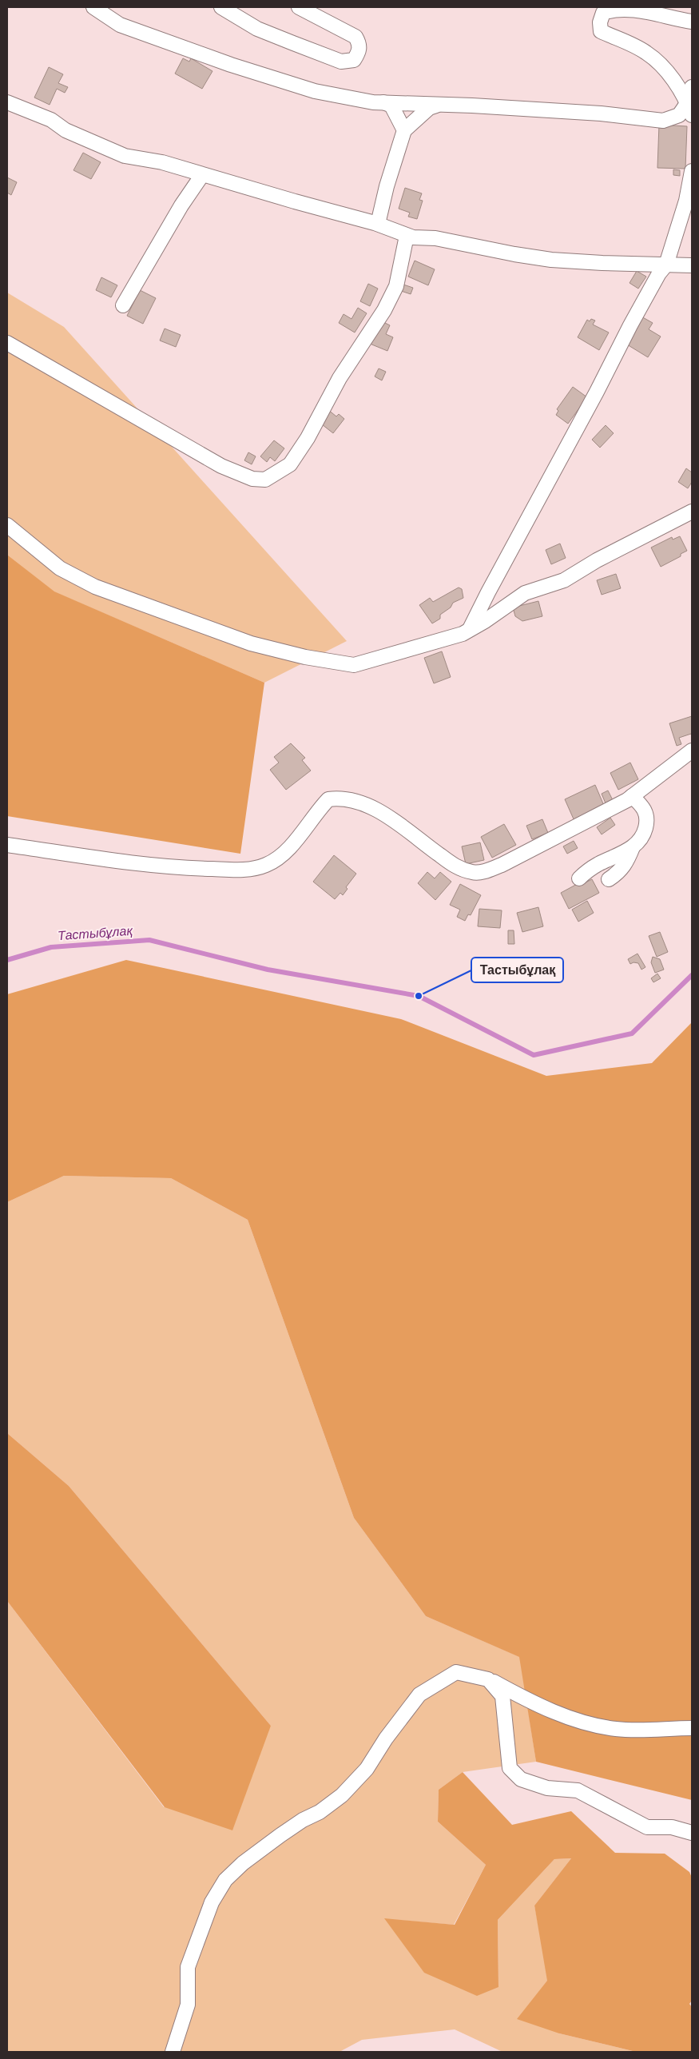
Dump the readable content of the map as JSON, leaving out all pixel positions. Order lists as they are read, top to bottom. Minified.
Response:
{"water":["Тастыбұлақ"],"places":["Тастыбұлақ"]}
